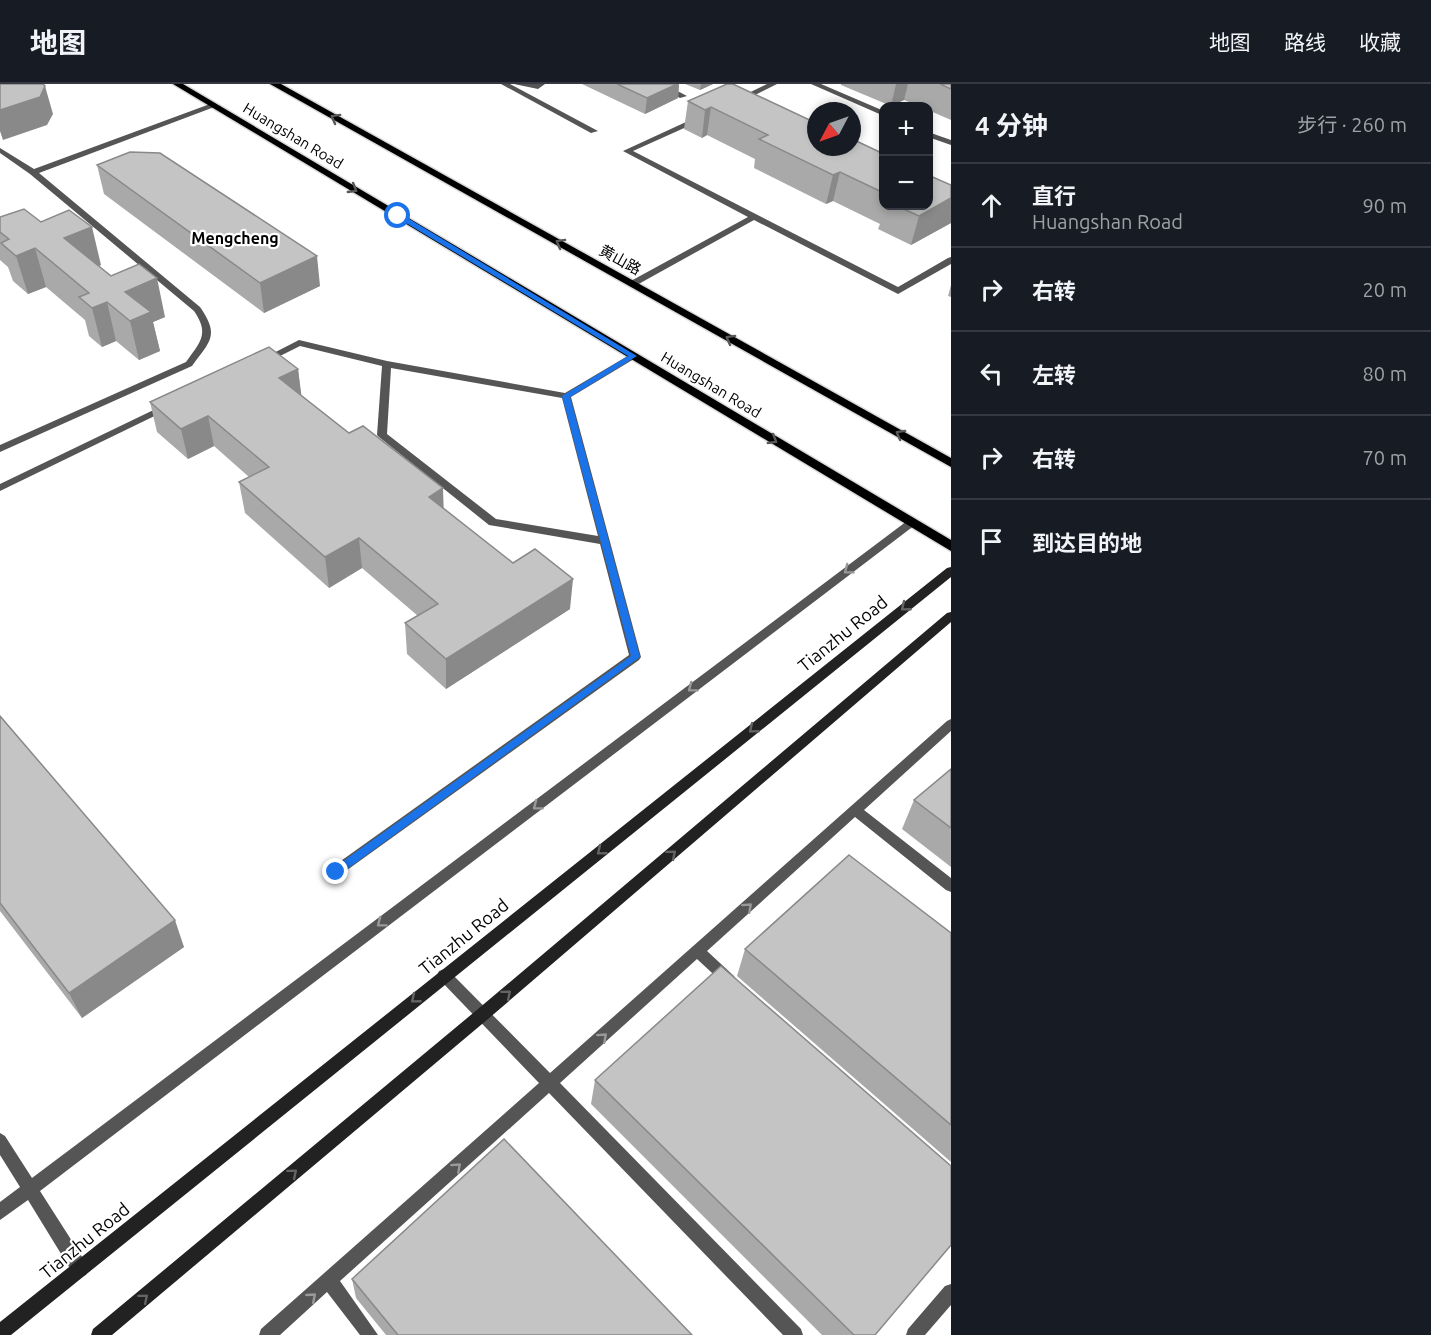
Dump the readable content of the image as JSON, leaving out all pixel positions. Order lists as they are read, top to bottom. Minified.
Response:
{"streets":{"main road":["Huangshan Road","黄山路"],"street":["Tianzhu Road"]},"one_way":["Huangshan Road","黄山路"],"districts":["Mengcheng"],"north":"bottom left","page":{"header":"地图","nav":["地图","路线","收藏"],"heading":["4 分钟","步行 · 260 m"],"map_buttons":["+","−"],"list":[["直行","Huangshan Road","90 m"],["右转","20 m"],["左转","80 m"],["右转","70 m"],"到达目的地"]}}
